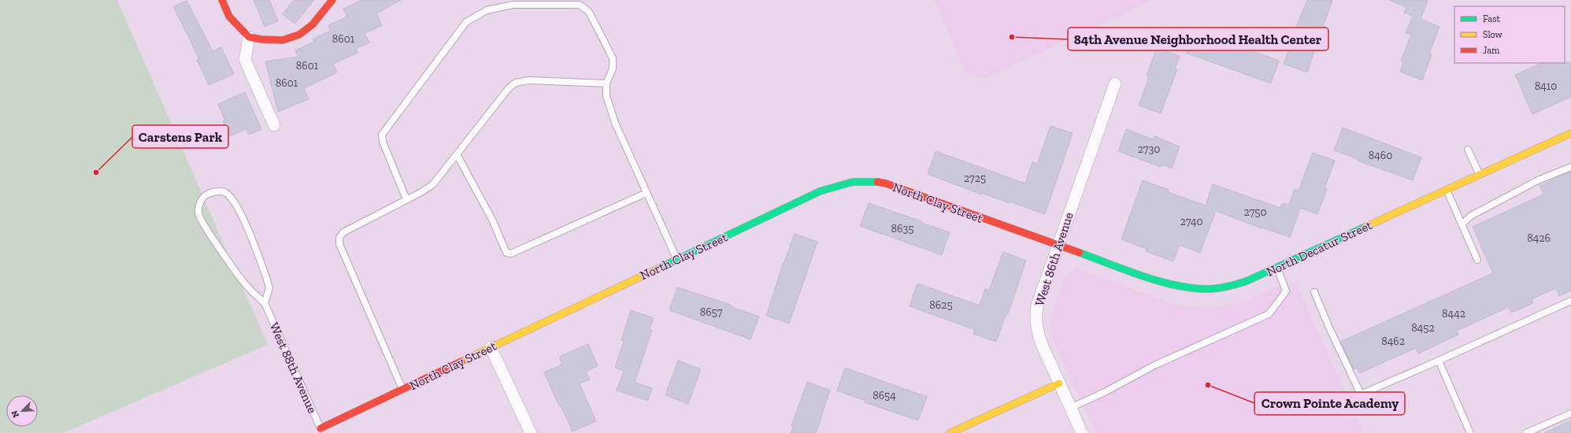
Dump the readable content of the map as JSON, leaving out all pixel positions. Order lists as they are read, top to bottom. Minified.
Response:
{"streets":{"street":["North Clay Street","North Decatur Street","West 86th Avenue"],"lane":["West 88th Avenue"]},"crossings":[["North Clay Street","North Decatur Street"],["North Clay Street","West 86th Avenue"],["North Clay Street","West 88th Avenue"],["North Decatur Street","West 86th Avenue"]],"places":["84th Avenue Neighborhood Health Center","Carstens Park","Crown Pointe Academy"],"house_numbers":["8601","8601","8601","8410","2730","8460","2725","2750","2740","8635","8426","8625","8657","8442","8452","8462","8654"],"legend":["Fast","Slow","Jam"],"north":"bottom left"}
